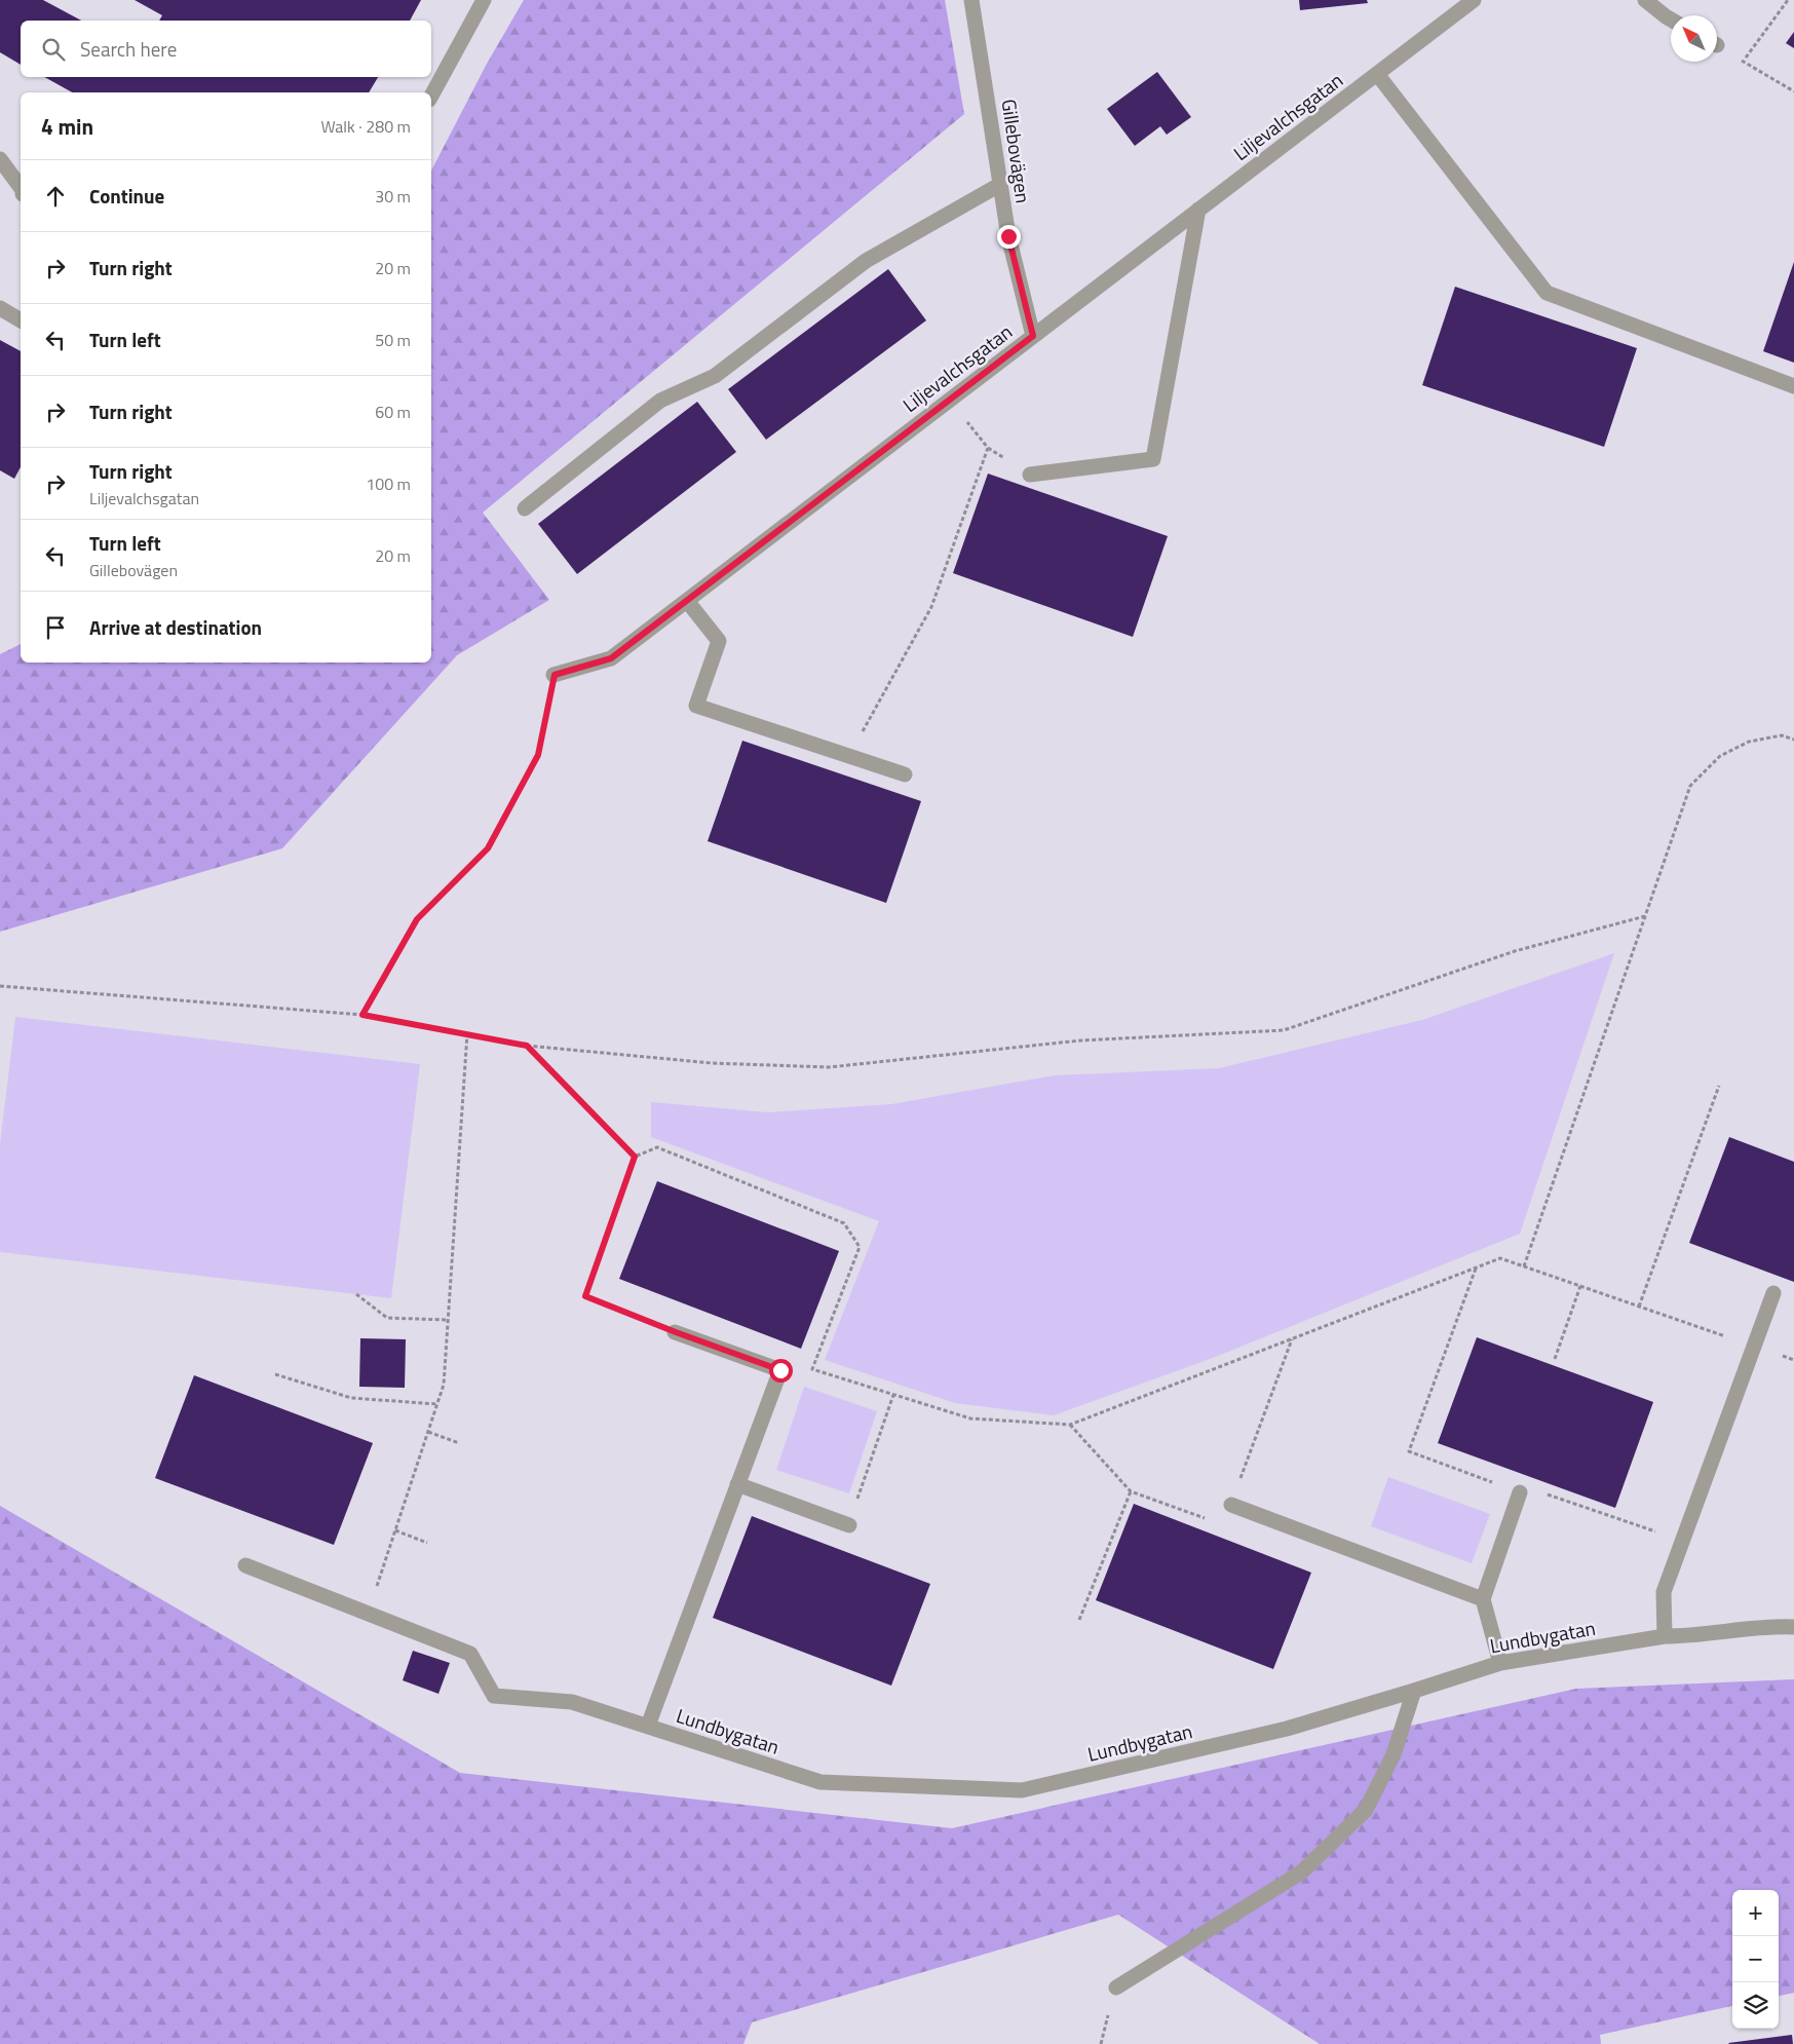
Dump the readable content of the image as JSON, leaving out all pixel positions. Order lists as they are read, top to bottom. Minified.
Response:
{"streets":{"street":["Liljevalchsgatan","Gillebovägen","Lundbygatan"]},"crossings":[["Liljevalchsgatan","Gillebovägen"]],"north":"top left","page":{"search":"Search here","heading":["4 min","Walk · 280 m"],"list":[["Continue","30 m"],["Turn right","20 m"],["Turn left","50 m"],["Turn right","60 m"],["Turn right","Liljevalchsgatan","100 m"],["Turn left","Gillebovägen","20 m"],"Arrive at destination"],"map_buttons":["+","−"]}}
